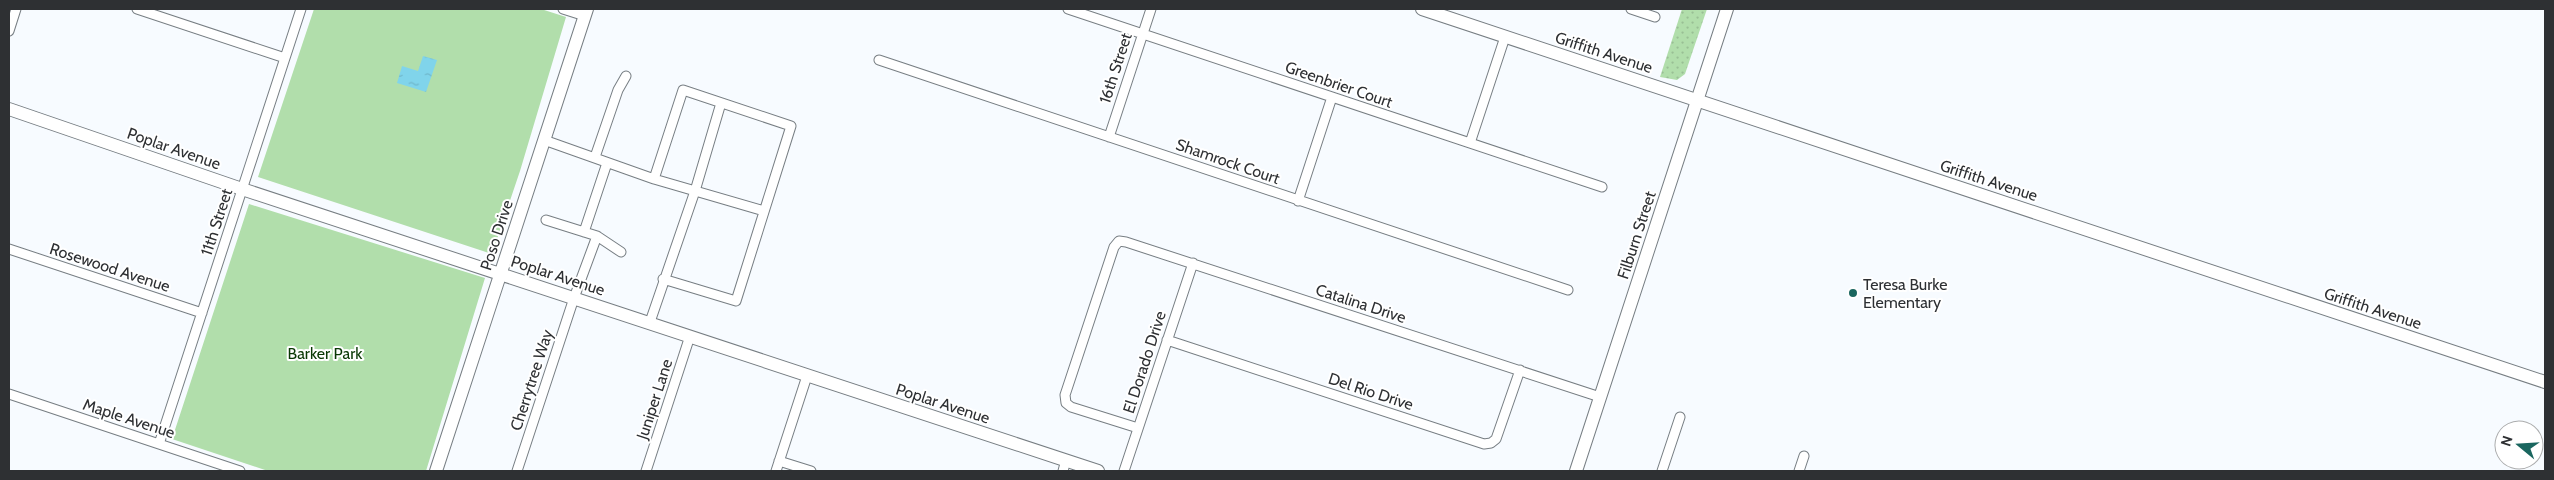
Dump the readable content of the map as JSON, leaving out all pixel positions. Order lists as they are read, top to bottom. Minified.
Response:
{"streets":{"street":["Griffith Avenue","16th Street","Greenbrier Court","Poplar Avenue","Shamrock Court","11th Street","Poso Drive","Filburn Street","Rosewood Avenue","Catalina Drive","El Dorado Drive","Cherrytree Way","Del Rio Drive","Juniper Lane","Maple Avenue"]},"crossings":[["Griffith Avenue","Filburn Street"],["16th Street","Greenbrier Court"],["16th Street","Shamrock Court"],["Poplar Avenue","11th Street"],["Poplar Avenue","Poso Drive"],["Poplar Avenue","Cherrytree Way"],["Poplar Avenue","Juniper Lane"],["11th Street","Rosewood Avenue"],["11th Street","Maple Avenue"],["Filburn Street","Catalina Drive"],["Catalina Drive","El Dorado Drive"],["Catalina Drive","Del Rio Drive"],["El Dorado Drive","Del Rio Drive"]],"parks":["Barker Park"],"places":["Teresa Burke Elementary"],"north":"left"}
